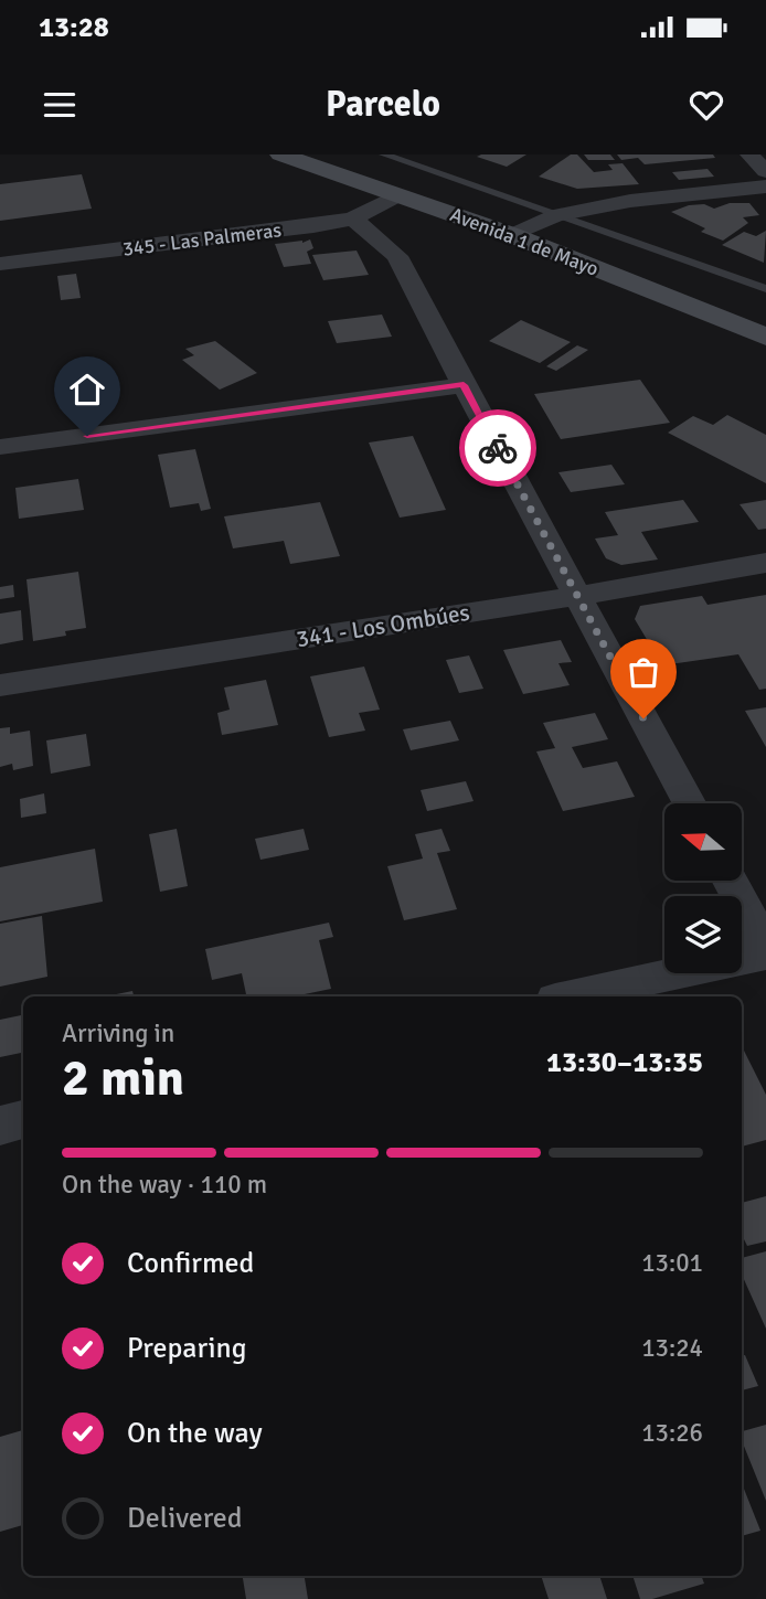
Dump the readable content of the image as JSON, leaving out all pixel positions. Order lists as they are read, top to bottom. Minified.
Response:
{"streets":{"main road":["Avenida 1 de Mayo"],"street":["345 - Las Palmeras","341 - Los Ombúes"]},"crossings":[["345 - Las Palmeras","Avenida 1 de Mayo"]],"north":"left","page":{"status":"13:28","header":"Parcelo","heading":["2 min","Arriving in","13:30–13:35"],"bar":"On the way · 110 m","list":[["Confirmed","13:01"],["Preparing","13:24"],["On the way","13:26"],"Delivered"]}}
